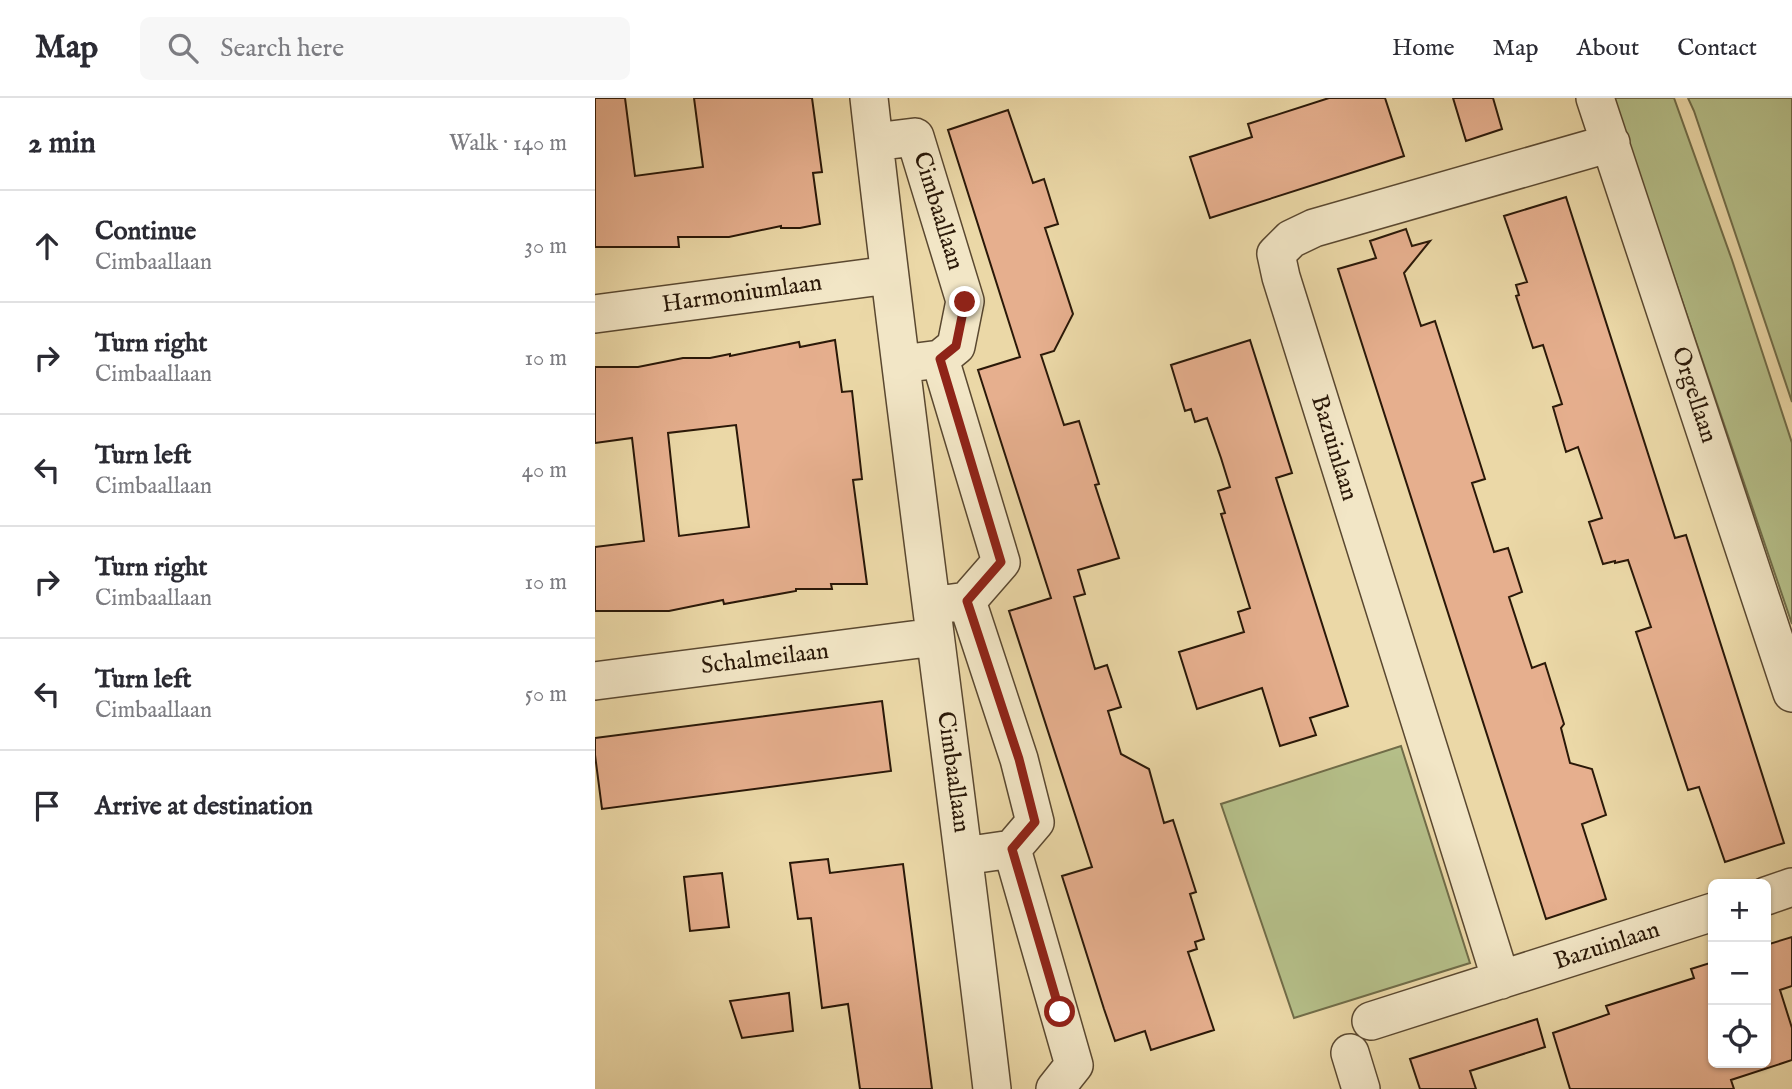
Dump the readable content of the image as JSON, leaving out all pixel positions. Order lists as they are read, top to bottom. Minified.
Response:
{"streets":{"street":["Cimbaallaan","Harmoniumlaan","Orgellaan","Bazuinlaan","Schalmeilaan"]},"crossings":[["Cimbaallaan","Harmoniumlaan"],["Cimbaallaan","Schalmeilaan"],["Orgellaan","Bazuinlaan"]],"page":{"header":"Map","search":"Search here","nav":["Home","Map","About","Contact"],"heading":["2 min","Walk · 140 m"],"list":[["Continue","Cimbaallaan","30 m"],["Turn right","Cimbaallaan","10 m"],["Turn left","Cimbaallaan","40 m"],["Turn right","Cimbaallaan","10 m"],["Turn left","Cimbaallaan","50 m"],"Arrive at destination"],"map_buttons":["+","−"]}}
